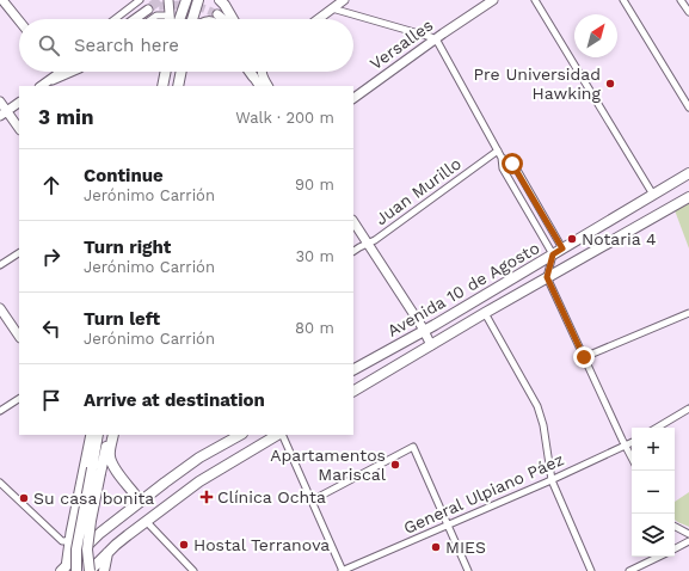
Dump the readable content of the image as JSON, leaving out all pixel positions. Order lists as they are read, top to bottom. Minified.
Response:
{"streets":{"main road":["Avenida 10 de Agosto"],"street":["Versalles","Juan Murillo","General Ulpiano Páez"]},"places":{"other":["Pre Universidad Hawking","Notaria 4","Apartamentos Mariscal","Su casa bonita","Hostal Terranova","MIES"],"health":["Clínica Ochta"]},"north":"top right","page":{"search":"Search here","heading":["3 min","Walk · 200 m"],"list":[["Continue","Jerónimo Carrión","90 m"],["Turn right","Jerónimo Carrión","30 m"],["Turn left","Jerónimo Carrión","80 m"],"Arrive at destination"],"map_buttons":["+","−"]}}
